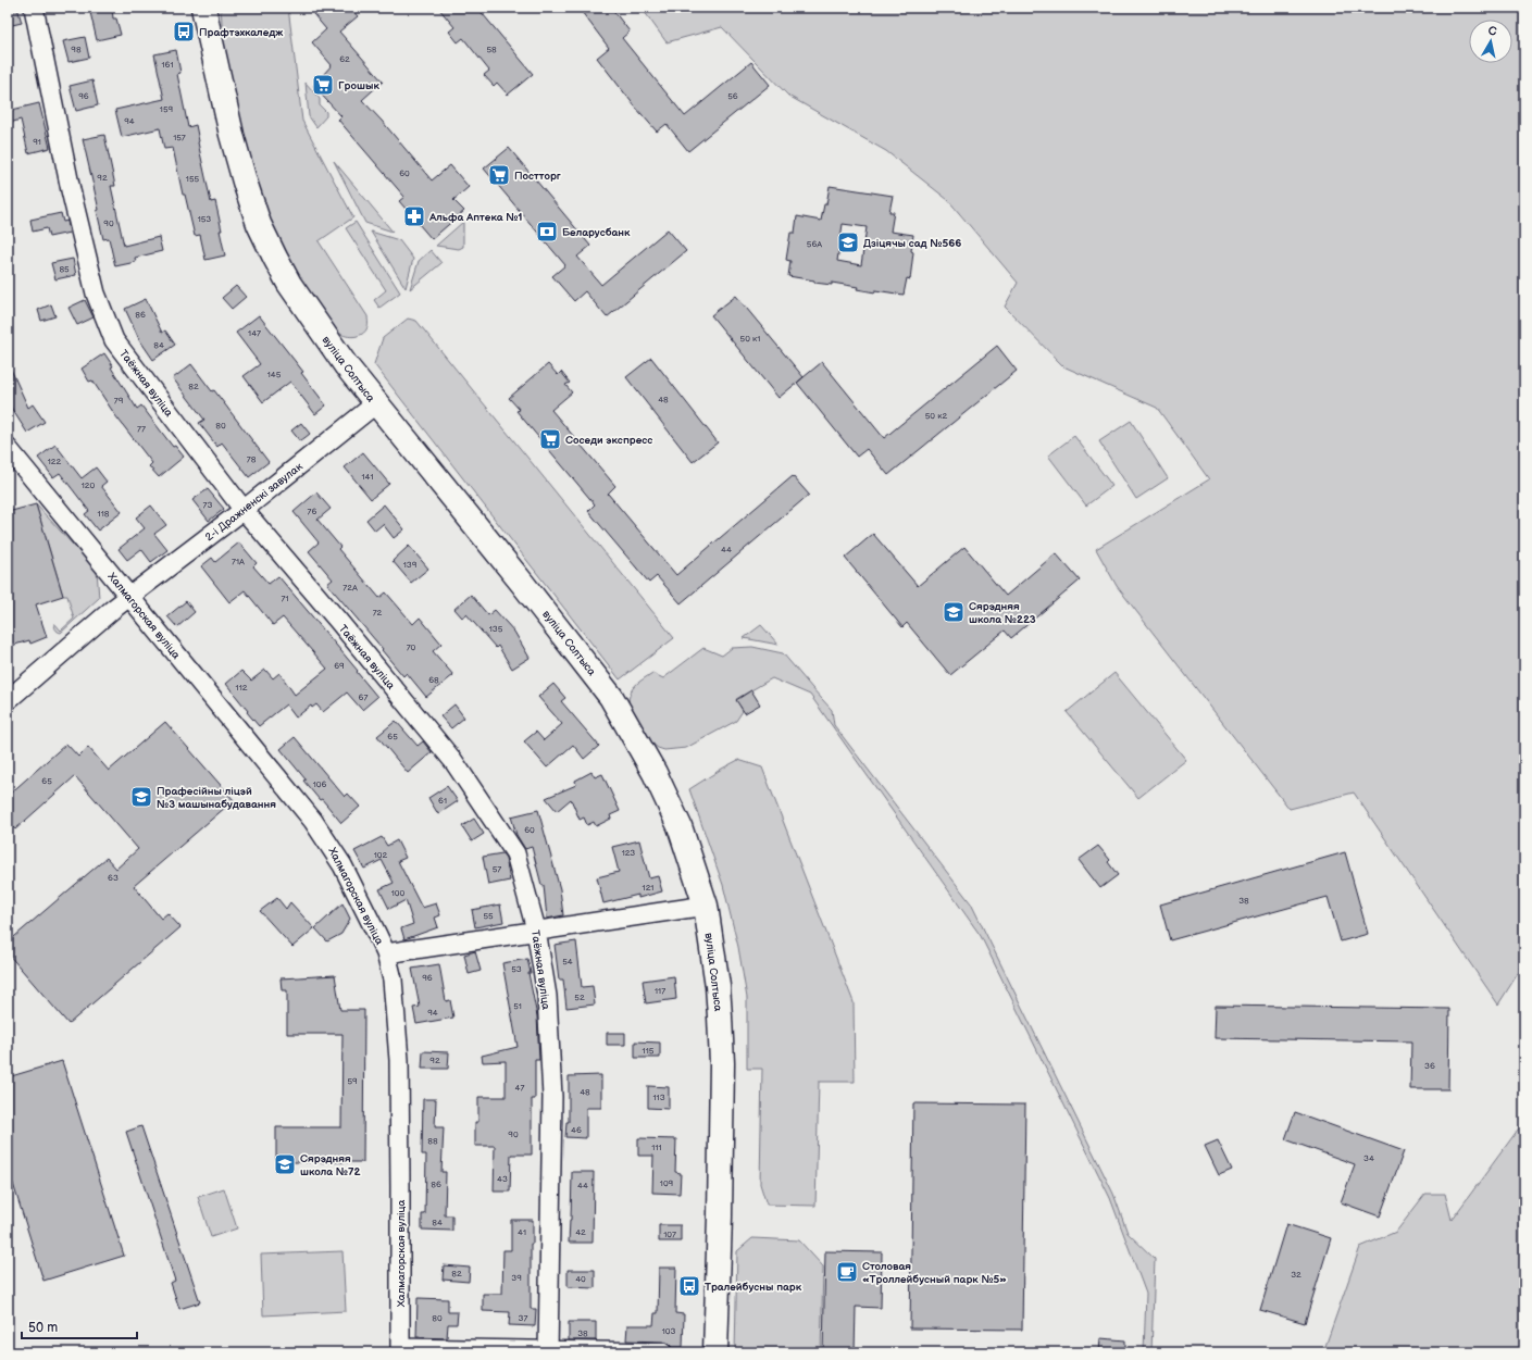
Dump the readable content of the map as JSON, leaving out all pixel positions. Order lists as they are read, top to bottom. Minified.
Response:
{"streets":{"main road":["вуліца Солтыса"],"street":["Таёжная вуліца","2-і Дражненскі завулак","Халмагорская вуліца"]},"crossings":[["вуліца Солтыса","2-і Дражненскі завулак"],["Таёжная вуліца","2-і Дражненскі завулак"],["2-і Дражненскі завулак","Халмагорская вуліца"]],"places":{"bus stop":["Прафтэхкаледж","Тралейбусны парк"],"supermarket":["Грошык","Постторг","Соседи экспресс"],"pharmacy":["Альфа Аптека №1"],"bank":["Беларусбанк"],"school or university":["Дзіцячы сад №566","Сярэдняя школа №223","Прафесійны ліцэй №3 машынабудавання","Сярэдняя школа №72"],"cafe":["Столовая «Троллейбусный парк №5»"]},"house_numbers":["98","58","62","161","96","56","159","94","157","91","60","92","155","153","90","56А","85","86","147","50 к1","84","145","82","48","79","50 к2","80","77","78","122","141","120","73","76","118","44","71А","139","72А","71","72","135","70","69","68","112","67","65","65","106","61","60","123","102","57","63","121","100","38","55","54","53","96","117","52","51","94","115","92","36","59","47","48","113","46","90","88","111","34","43","109","86","44","84","41","42","107","82","32","39","40","80","37","103","38"],"scale_bar":"50 m","north":"top"}
